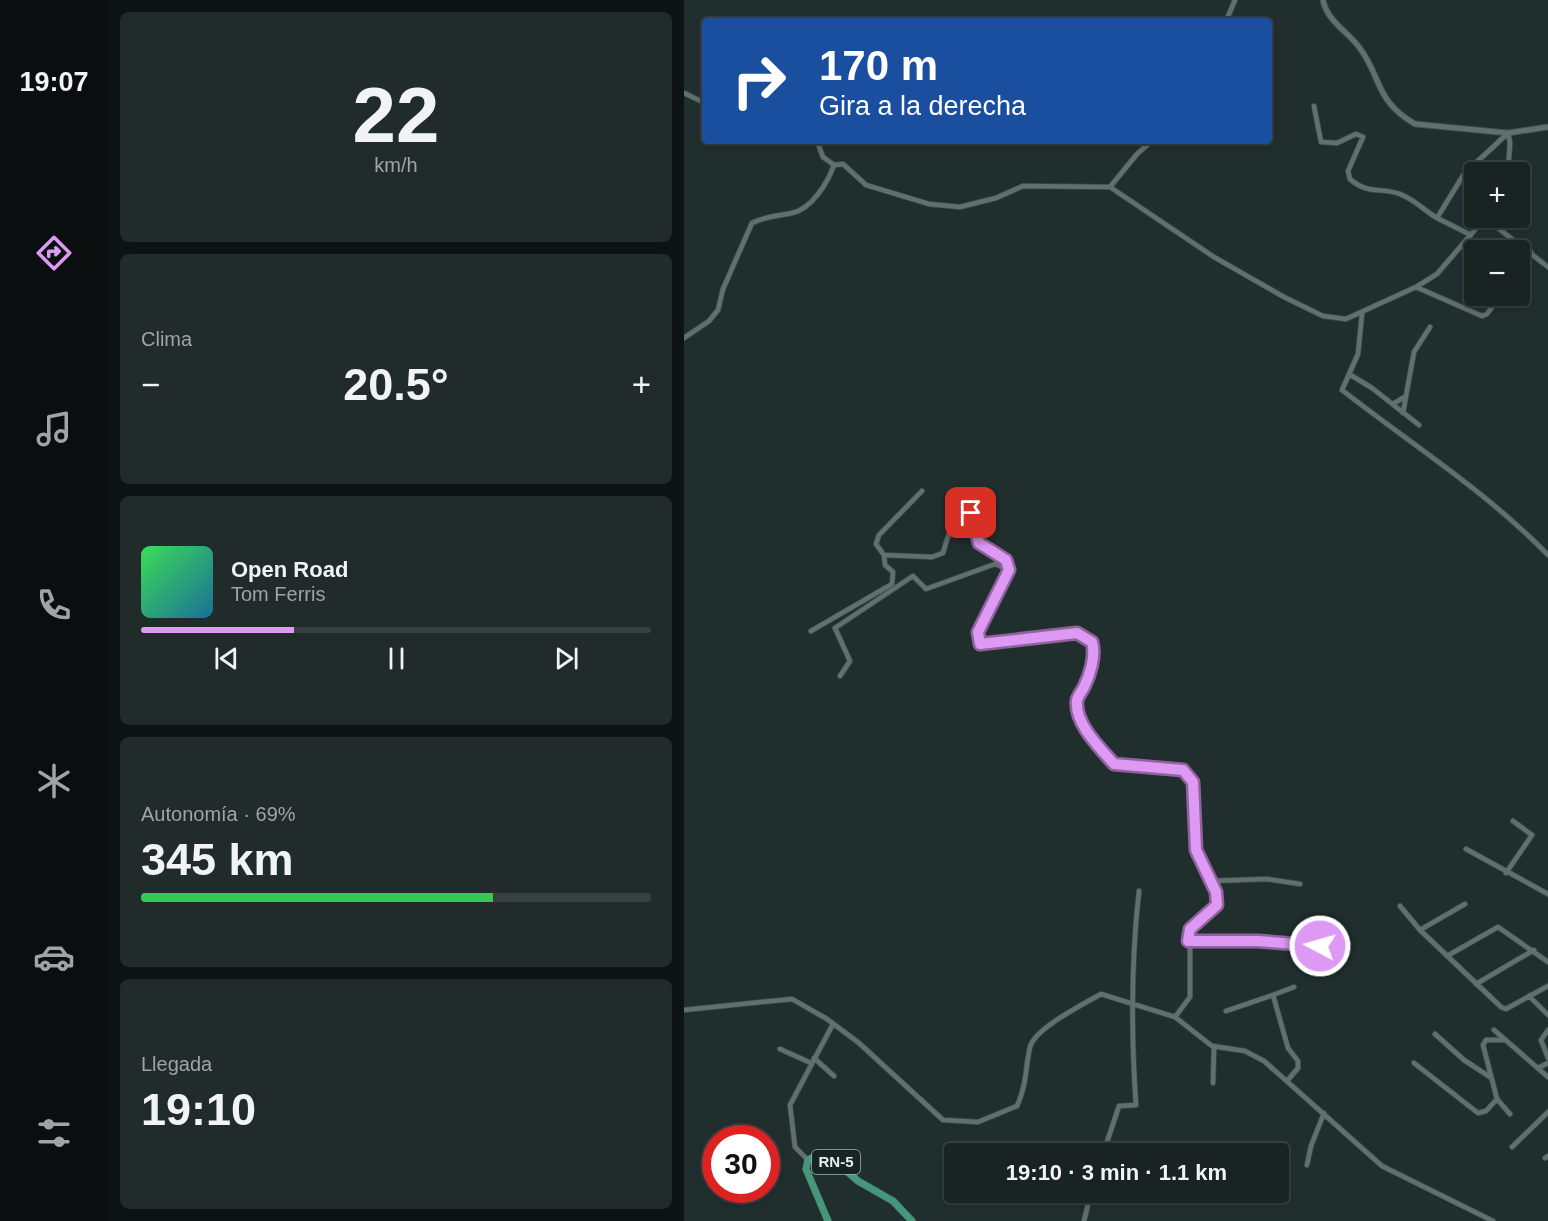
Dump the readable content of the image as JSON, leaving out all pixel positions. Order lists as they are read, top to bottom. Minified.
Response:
{"streets":{"main road":["RN-5"]},"page":{"tabs":"19:07","tile":[["22","km/h"],"Clima",["Autonomía · 69%","345 km"],["Llegada","19:10"]],"turn":["170 m","Gira a la derecha"],"map_buttons":["+","−"],"heat":["−","20.5°","+"],"song":["Open Road","Tom Ferris"],"limit":"30","trip":"19:10 · 3 min · 1.1 km"}}
